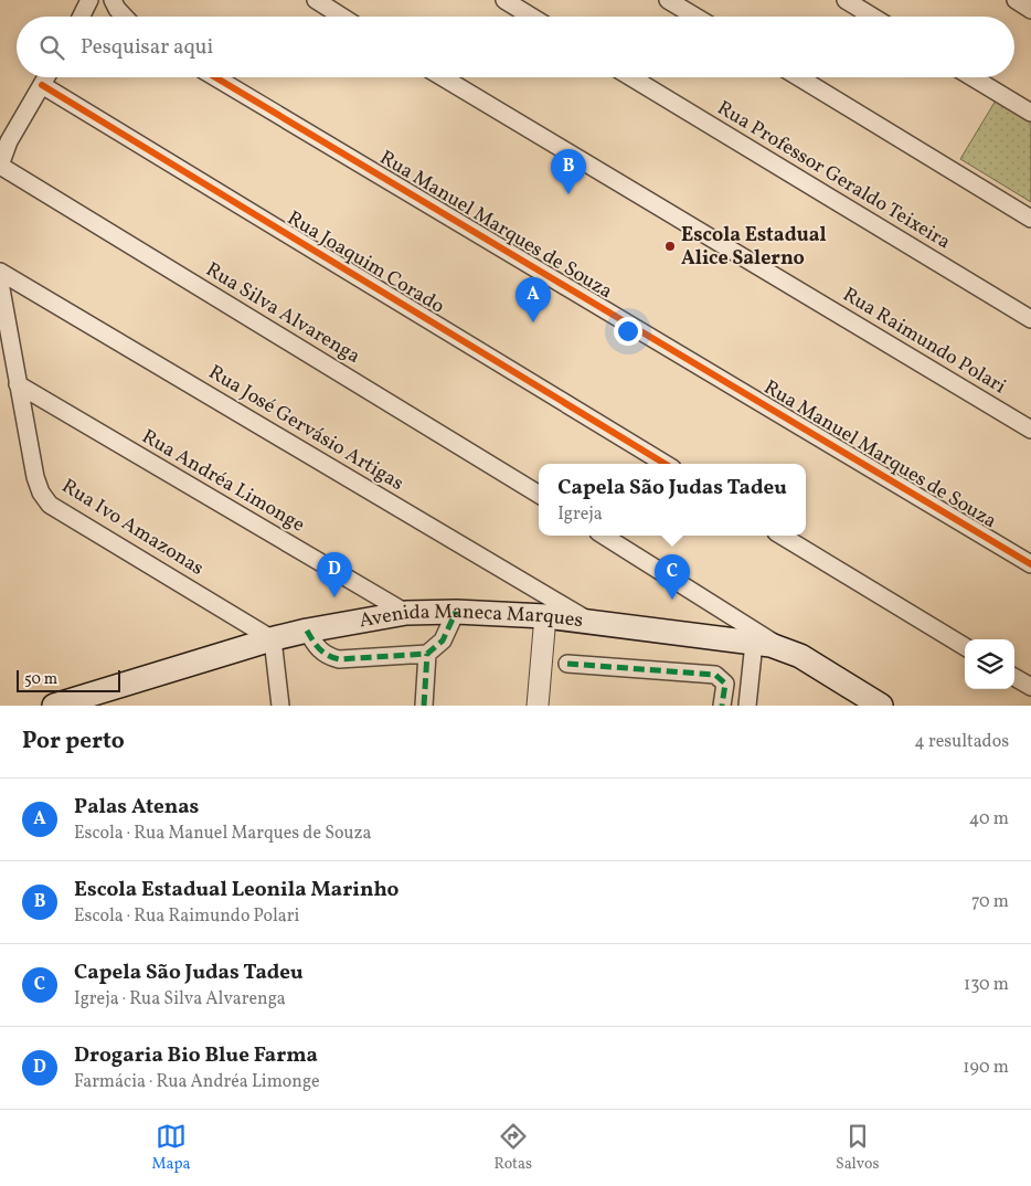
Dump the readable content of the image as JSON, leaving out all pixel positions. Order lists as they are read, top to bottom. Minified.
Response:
{"streets":{"main road":["Avenida Maneca Marques"],"street":["Rua Professor Geraldo Teixeira","Rua Manuel Marques de Souza","Rua Joaquim Corado","Rua Silva Alvarenga","Rua Raimundo Polari","Rua José Gervásio Artigas","Rua Andréa Limonge","Rua Ivo Amazonas"]},"crossings":[["Rua José Gervásio Artigas","Avenida Maneca Marques"],["Rua Andréa Limonge","Rua Ivo Amazonas"],["Rua Andréa Limonge","Avenida Maneca Marques"],["Rua Ivo Amazonas","Avenida Maneca Marques"]],"places":["Escola Estadual Alice Salerno"],"scale_bar":"50 m","page":{"search":"Pesquisar aqui","pins":["B","A","D","C"],"popup":["Capela São Judas Tadeu","Igreja"],"scale":"50 m","heading":["Por perto","4 resultados"],"list":[{"mark":"A","name":"Palas Atenas","note":"Escola · Rua Manuel Marques de Souza","value":"40 m"},{"mark":"B","name":"Escola Estadual Leonila Marinho","note":"Escola · Rua Raimundo Polari","value":"70 m"},{"mark":"C","name":"Capela São Judas Tadeu","note":"Igreja · Rua Silva Alvarenga","value":"130 m"},{"mark":"D","name":"Drogaria Bio Blue Farma","note":"Farmácia · Rua Andréa Limonge","value":"190 m"}],"nav":["Mapa","Rotas","Salvos"]}}
